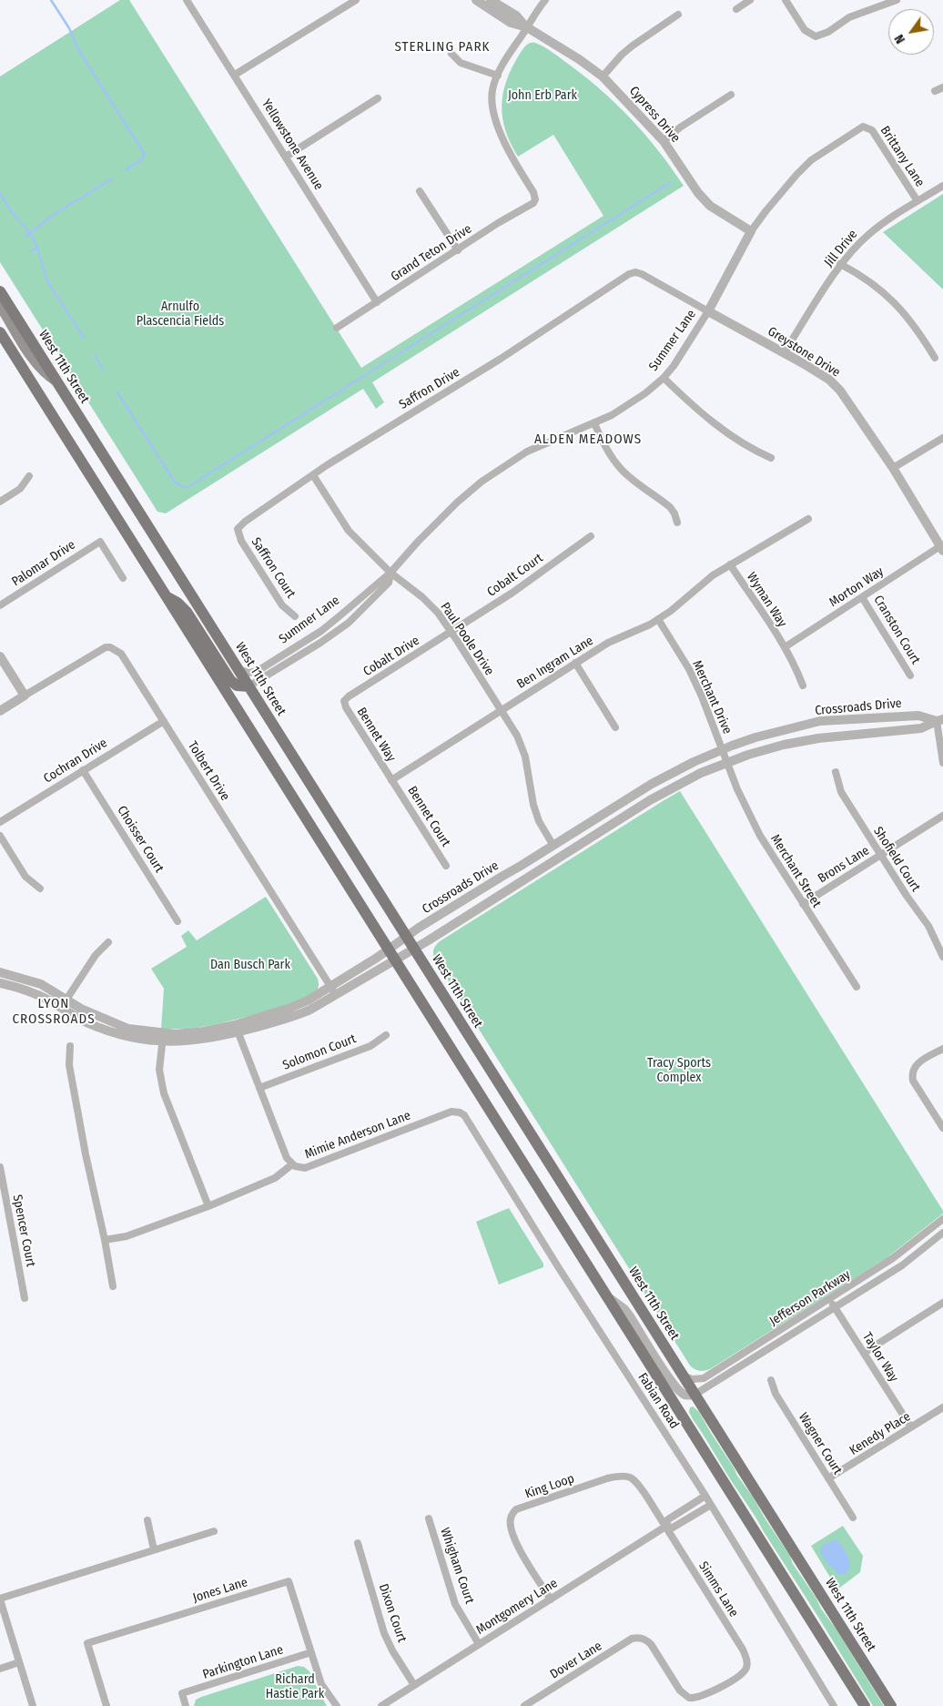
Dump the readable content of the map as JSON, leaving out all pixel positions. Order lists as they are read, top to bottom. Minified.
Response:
{"streets":{"main road":["West 11th Street"],"street":["Cypress Drive","Yellowstone Avenue","Brittany Lane","Jill Drive","Grand Teton Drive","Summer Lane","Greystone Drive","Saffron Drive","Palomar Drive","Saffron Court","Cobalt Court","Morton Way","Wyman Way","Cranston Court","Paul Poole Drive","Cobalt Drive","Ben Ingram Lane","Merchant Drive","Crossroads Drive","Bennet Way","Cochran Drive","Tolbert Drive","Bennet Court","Choisser Court","Shofield Court","Brons Lane","Merchant Street","Solomon Court","Mimie Anderson Lane","Spencer Court","Jefferson Parkway","Taylor Way","Fabian Road","Kenedy Place","Wagner Court","King Loop","Whigham Court","Simms Lane","Jones Lane","Montgomery Lane","Dixon Court","Dover Lane","Parkington Lane"]},"crossings":[["Cypress Drive","Summer Lane"],["Yellowstone Avenue","Grand Teton Drive"],["Brittany Lane","Jill Drive"],["Brittany Lane","Summer Lane"],["Jill Drive","Greystone Drive"],["Summer Lane","Greystone Drive"],["Summer Lane","West 11th Street"],["Summer Lane","Paul Poole Drive"],["Greystone Drive","Saffron Drive"],["Greystone Drive","Morton Way"],["West 11th Street","Crossroads Drive"],["West 11th Street","Jefferson Parkway"],["Saffron Drive","Saffron Court"],["Saffron Drive","Paul Poole Drive"],["Cobalt Court","Paul Poole Drive"],["Cobalt Court","Cobalt Drive"],["Morton Way","Wyman Way"],["Morton Way","Cranston Court"],["Wyman Way","Ben Ingram Lane"],["Paul Poole Drive","Cobalt Drive"],["Paul Poole Drive","Ben Ingram Lane"],["Paul Poole Drive","Crossroads Drive"],["Cobalt Drive","Bennet Way"],["Ben Ingram Lane","Merchant Drive"],["Ben Ingram Lane","Bennet Way"],["Ben Ingram Lane","Bennet Court"],["Merchant Drive","Crossroads Drive"],["Merchant Drive","Merchant Street"],["Crossroads Drive","Tolbert Drive"],["Crossroads Drive","Merchant Street"],["Crossroads Drive","Mimie Anderson Lane"],["Bennet Way","Bennet Court"],["Cochran Drive","Tolbert Drive"],["Cochran Drive","Choisser Court"],["Shofield Court","Brons Lane"],["Brons Lane","Merchant Street"],["Solomon Court","Mimie Anderson Lane"],["Mimie Anderson Lane","Fabian Road"],["Jefferson Parkway","Taylor Way"],["Taylor Way","Kenedy Place"],["Fabian Road","Montgomery Lane"],["Kenedy Place","Wagner Court"],["King Loop","Simms Lane"],["King Loop","Montgomery Lane"],["Whigham Court","Montgomery Lane"],["Simms Lane","Montgomery Lane"],["Simms Lane","Dover Lane"],["Jones Lane","Parkington Lane"],["Montgomery Lane","Dixon Court"]],"districts":["STERLING PARK","ALDEN MEADOWS","LYON CROSSROADS"],"parks":["John Erb Park","Arnulfo Plascencia Fields","Dan Busch Park","Tracy Sports Complex","Richard Hastie Park"],"north":"bottom left"}
